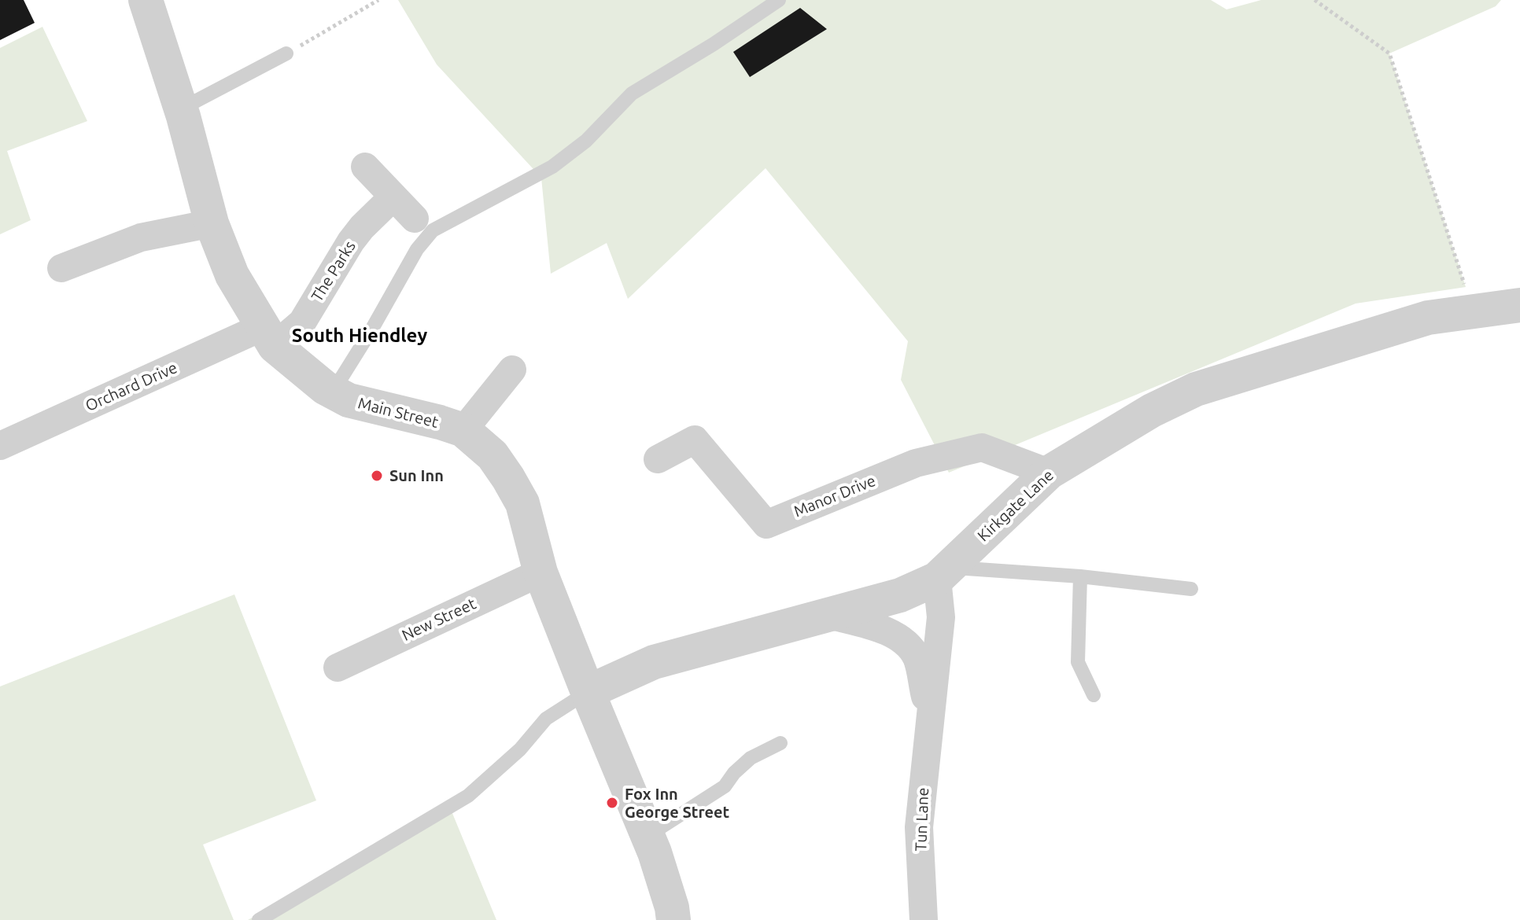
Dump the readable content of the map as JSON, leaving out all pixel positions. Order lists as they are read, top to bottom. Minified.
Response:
{"streets":{"street":["The Parks","Orchard Drive","Main Street","Manor Drive","Kirkgate Lane","New Street","Tun Lane"]},"crossings":[["The Parks","Orchard Drive"],["The Parks","Main Street"],["Orchard Drive","Main Street"],["Main Street","Kirkgate Lane"],["Main Street","New Street"],["Manor Drive","Kirkgate Lane"],["Kirkgate Lane","Tun Lane"]],"districts":["South Hiendley"],"places":["Sun Inn","Fox Inn George Street"]}
